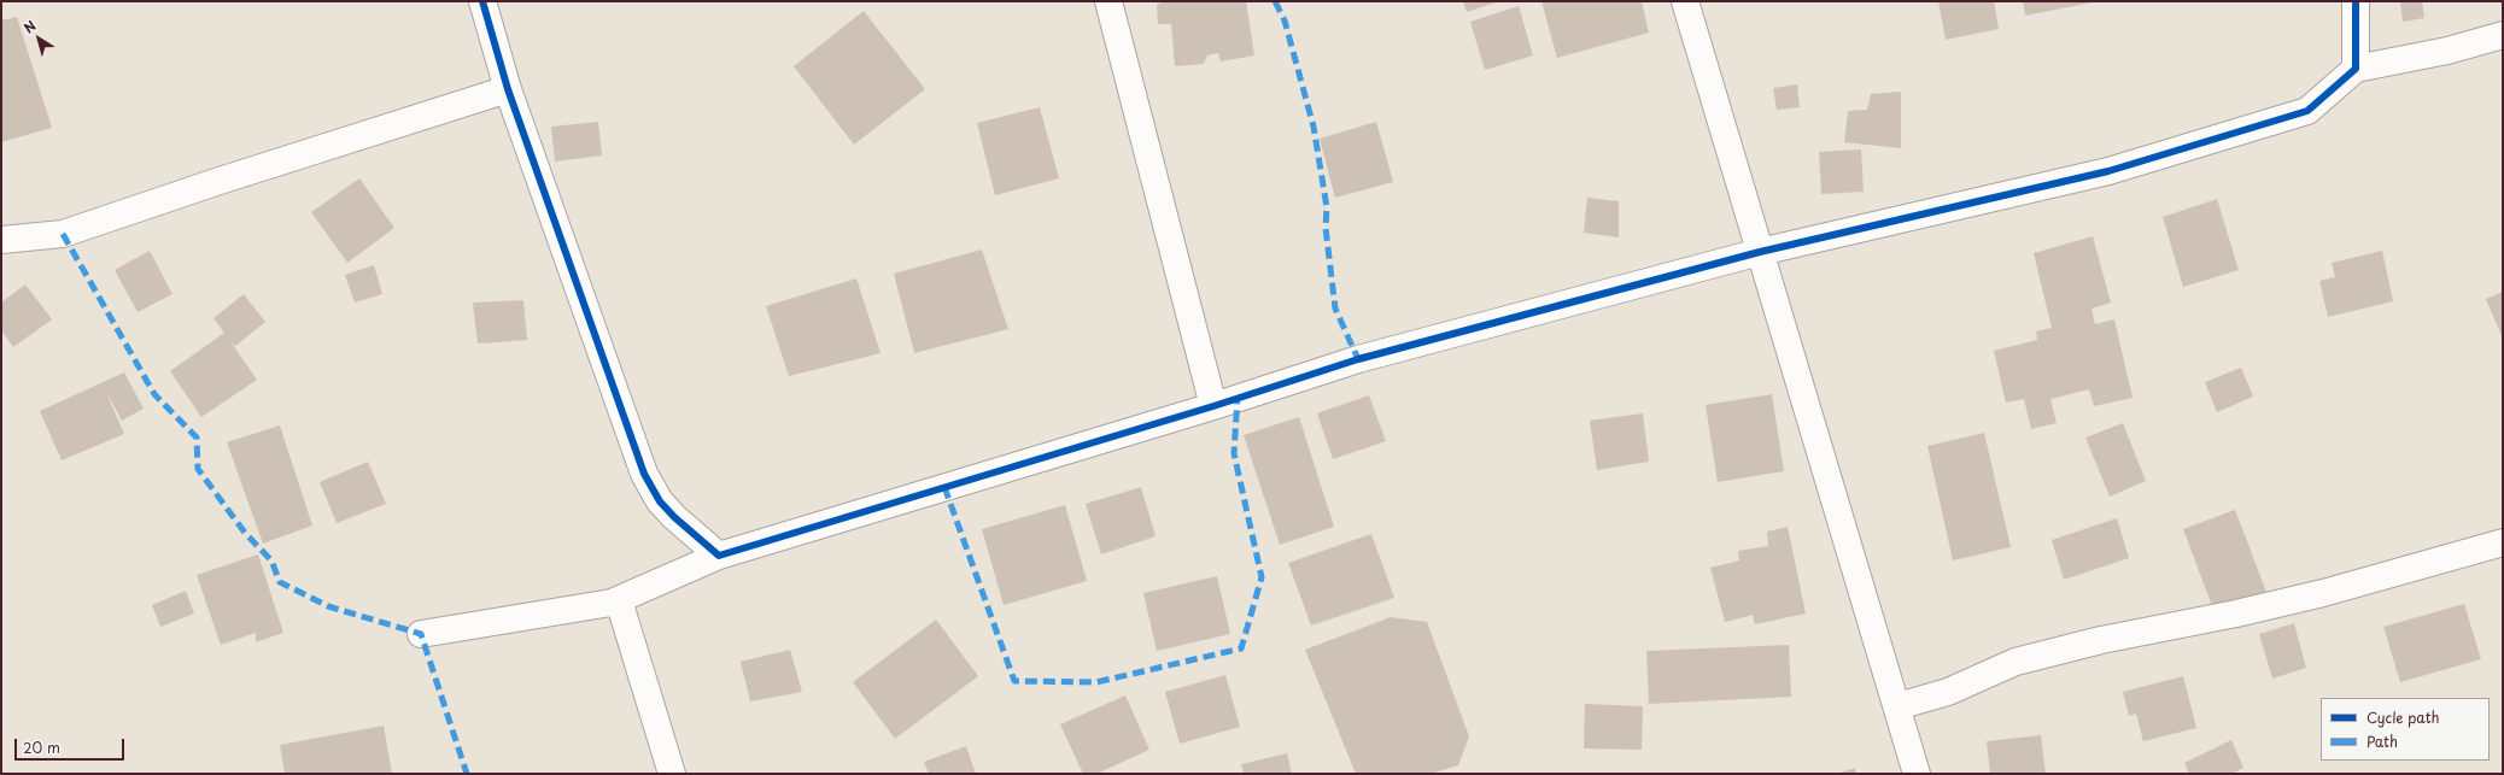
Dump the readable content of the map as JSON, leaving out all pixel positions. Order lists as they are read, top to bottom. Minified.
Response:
{"legend":["Cycle path","Path"],"scale_bar":"20 m","north":"top left"}
